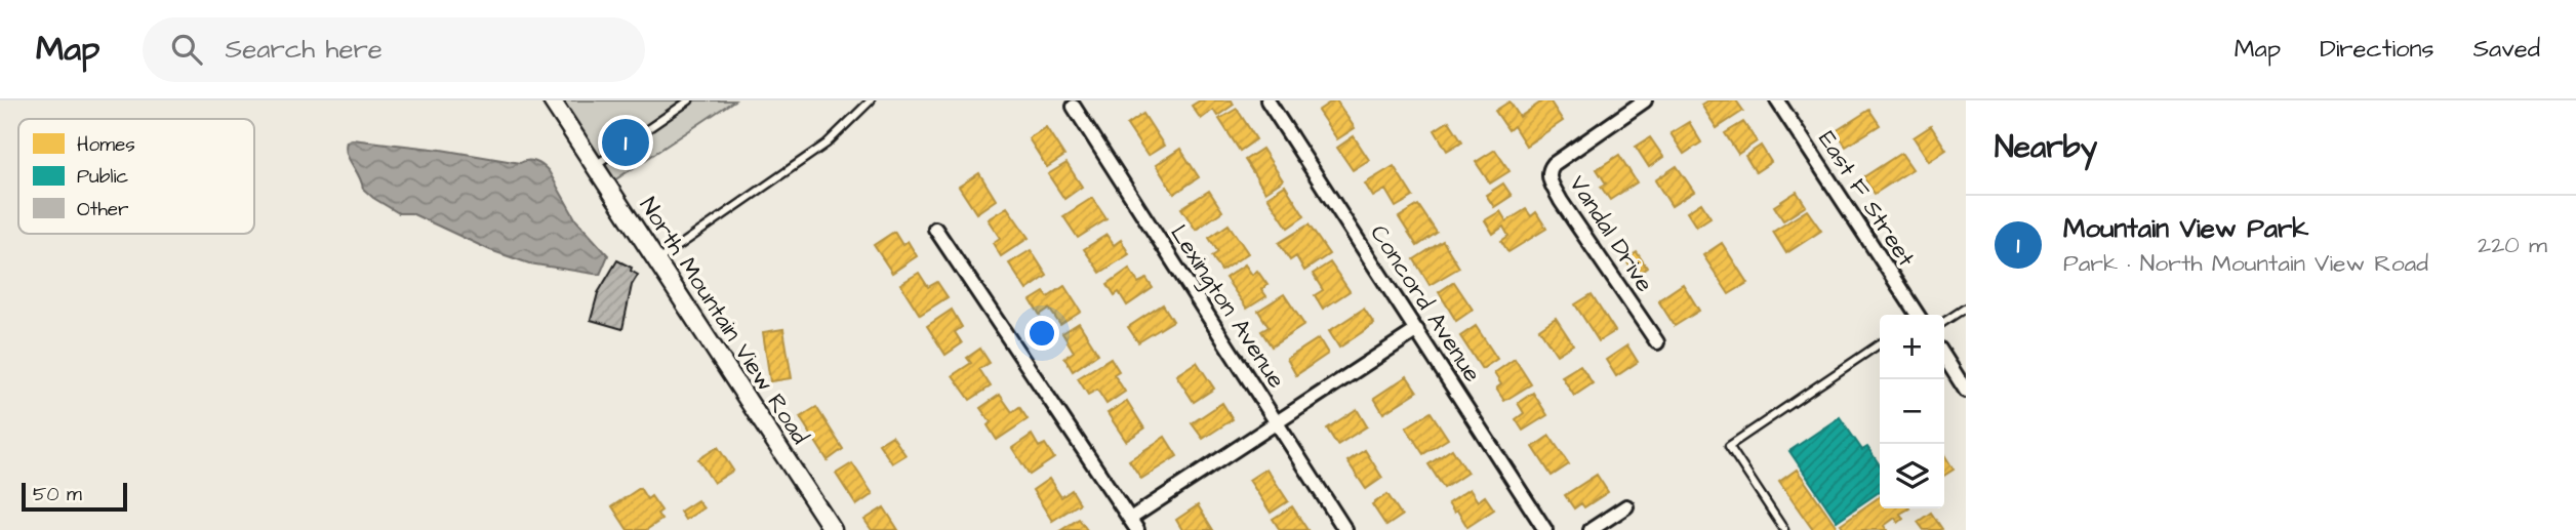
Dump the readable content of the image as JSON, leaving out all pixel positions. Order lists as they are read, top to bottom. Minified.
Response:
{"streets":{"street":["East F Street","Vandal Drive","Concord Avenue","Lexington Avenue","North Mountain View Road"]},"legend":["Homes","Public","Other"],"scale_bar":"50 m","page":{"header":"Map","search":"Search here","nav":["Map","Directions","Saved"],"heading":"Nearby","pins":"1","list":[{"mark":"1","name":"Mountain View Park","note":"Park · North Mountain View Road","value":"220 m"}],"map_buttons":["+","−"],"scale":"50 m"}}
